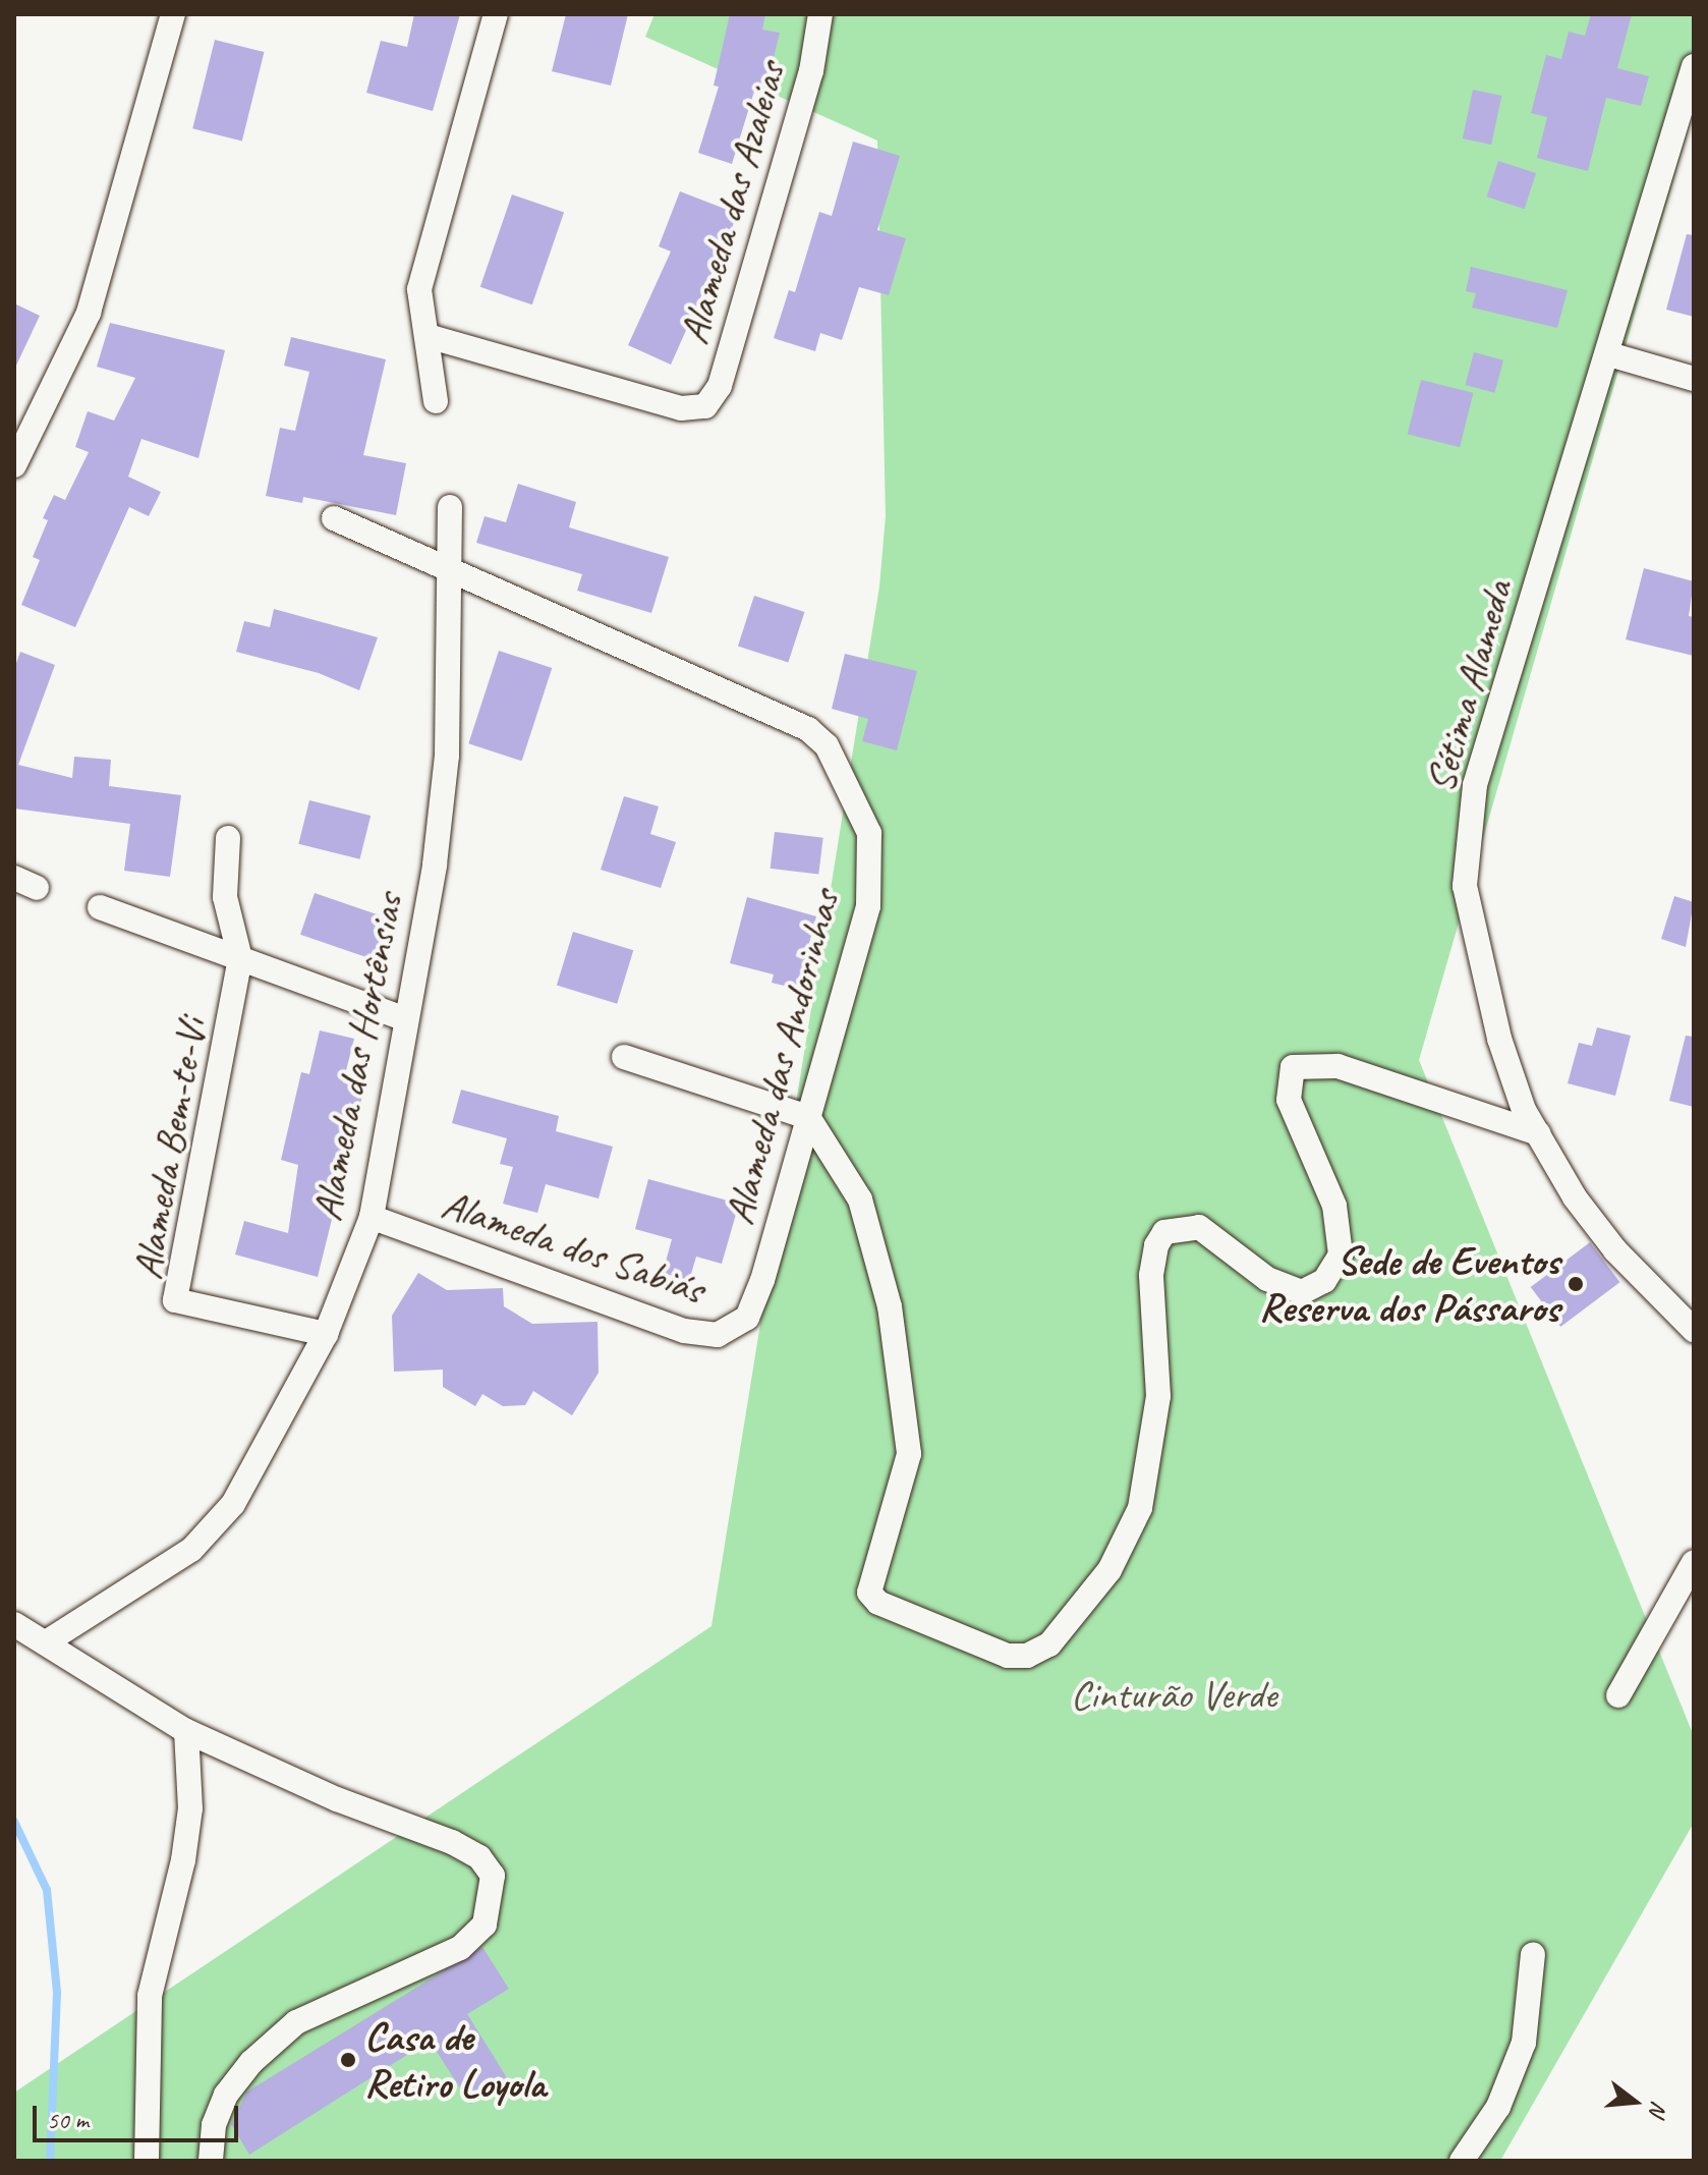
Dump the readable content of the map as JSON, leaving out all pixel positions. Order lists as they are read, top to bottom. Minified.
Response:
{"streets":{"street":["Alameda das Azaleias","Sétima Alameda","Alameda das Hortênsias","Alameda das Andorinhas","Alameda Bem-te-Vi","Alameda dos Sabiás"]},"crossings":[["Alameda das Hortênsias","Alameda das Andorinhas"],["Alameda das Hortênsias","Alameda Bem-te-Vi"],["Alameda das Hortênsias","Alameda dos Sabiás"],["Alameda das Andorinhas","Alameda dos Sabiás"]],"parks":["Cinturão Verde"],"places":["Sede de Eventos Reserva dos Pássaros","Casa de Retiro Loyola"],"scale_bar":"50 m","north":"right"}
